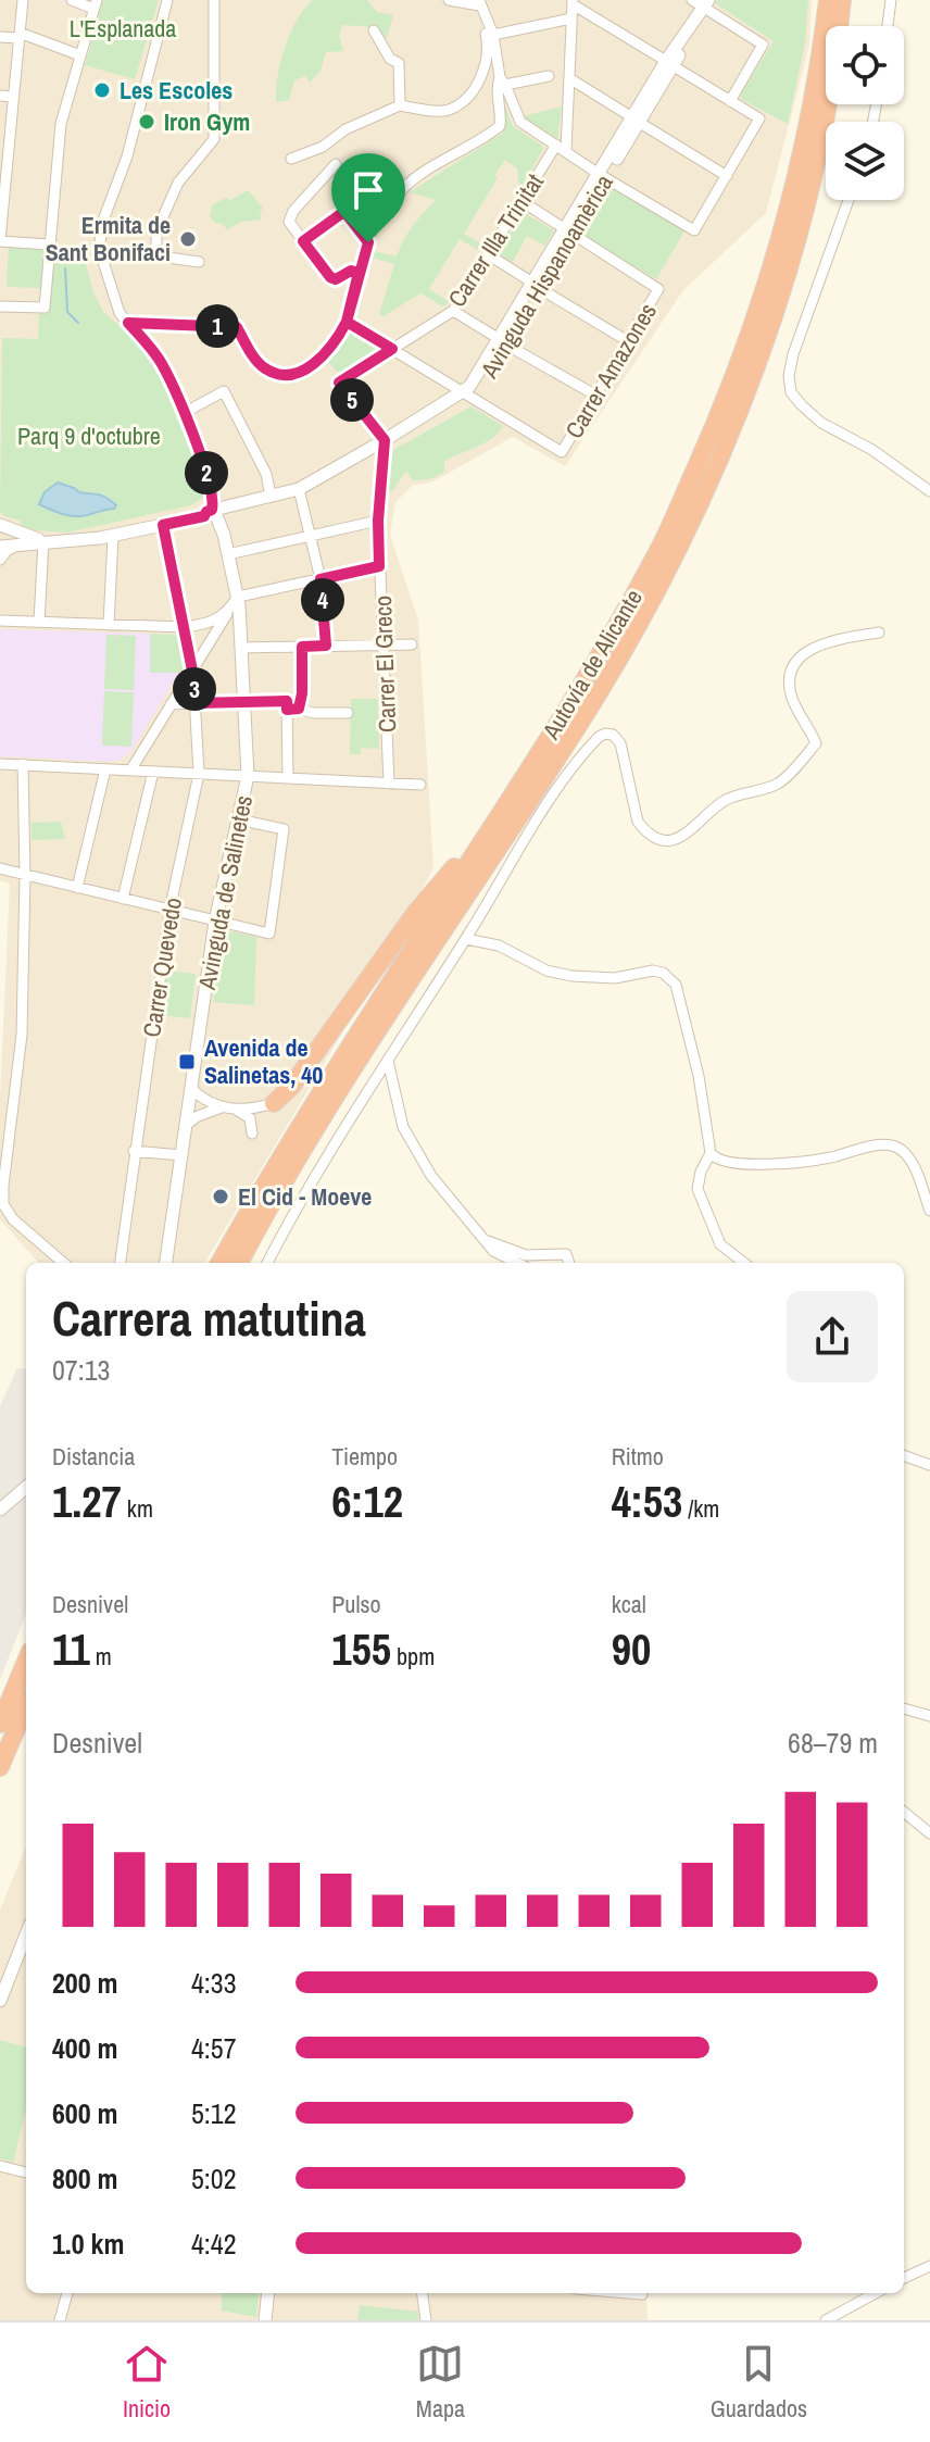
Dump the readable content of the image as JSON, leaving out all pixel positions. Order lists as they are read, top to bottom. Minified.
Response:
{"streets":{"highway":["Autovía de Alicante"],"street":["Carrer Illa Trinitat","Avinguda Hispanoamèrica","Carrer Amazones","Carrer El Greco","Avinguda de Salinetes","Carrer Quevedo"]},"crossings":[["Carrer Illa Trinitat","Avinguda Hispanoamèrica"],["Carrer Illa Trinitat","Carrer El Greco"],["Avinguda Hispanoamèrica","Carrer Amazones"],["Avinguda Hispanoamèrica","Carrer El Greco"],["Avinguda Hispanoamèrica","Avinguda de Salinetes"],["Avinguda Hispanoamèrica","Carrer Quevedo"]],"parks":["L'Esplanada","Parq 9 d'octubre"],"places":{"other":["Les Escoles","Iron Gym","Ermita de Sant Bonifaci","El Cid - Moeve"],"transit":["Avenida de Salinetas, 40"]},"page":{"pins":["1","5","2","4","3"],"heading":["Carrera matutina","07:13"],"stats":[["Distancia","1.27 km"],["Tiempo","6:12"],["Ritmo","4:53 /km"],["Desnivel","11 m"],["Pulso","155 bpm"],["kcal","90"]],"chart":["Desnivel","68–79 m"],"list":[{"name":"200 m","note":"4:33"},{"name":"400 m","note":"4:57"},{"name":"600 m","note":"5:12"},{"name":"800 m","note":"5:02"},{"name":"1.0 km","note":"4:42"}],"tabs":["Inicio","Mapa","Guardados"]}}
